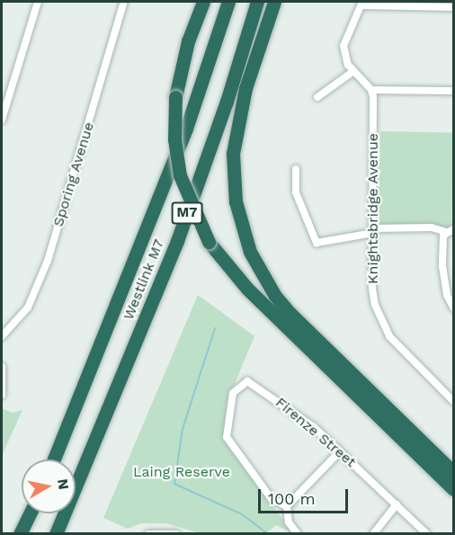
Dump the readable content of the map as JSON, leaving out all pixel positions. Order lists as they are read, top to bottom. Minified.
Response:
{"streets":{"highway":["M7","Westlink M7"],"street":["Sporing Avenue","Knightsbridge Avenue","Firenze Street"]},"parks":["Laing Reserve"],"scale_bar":"100 m","north":"right"}
